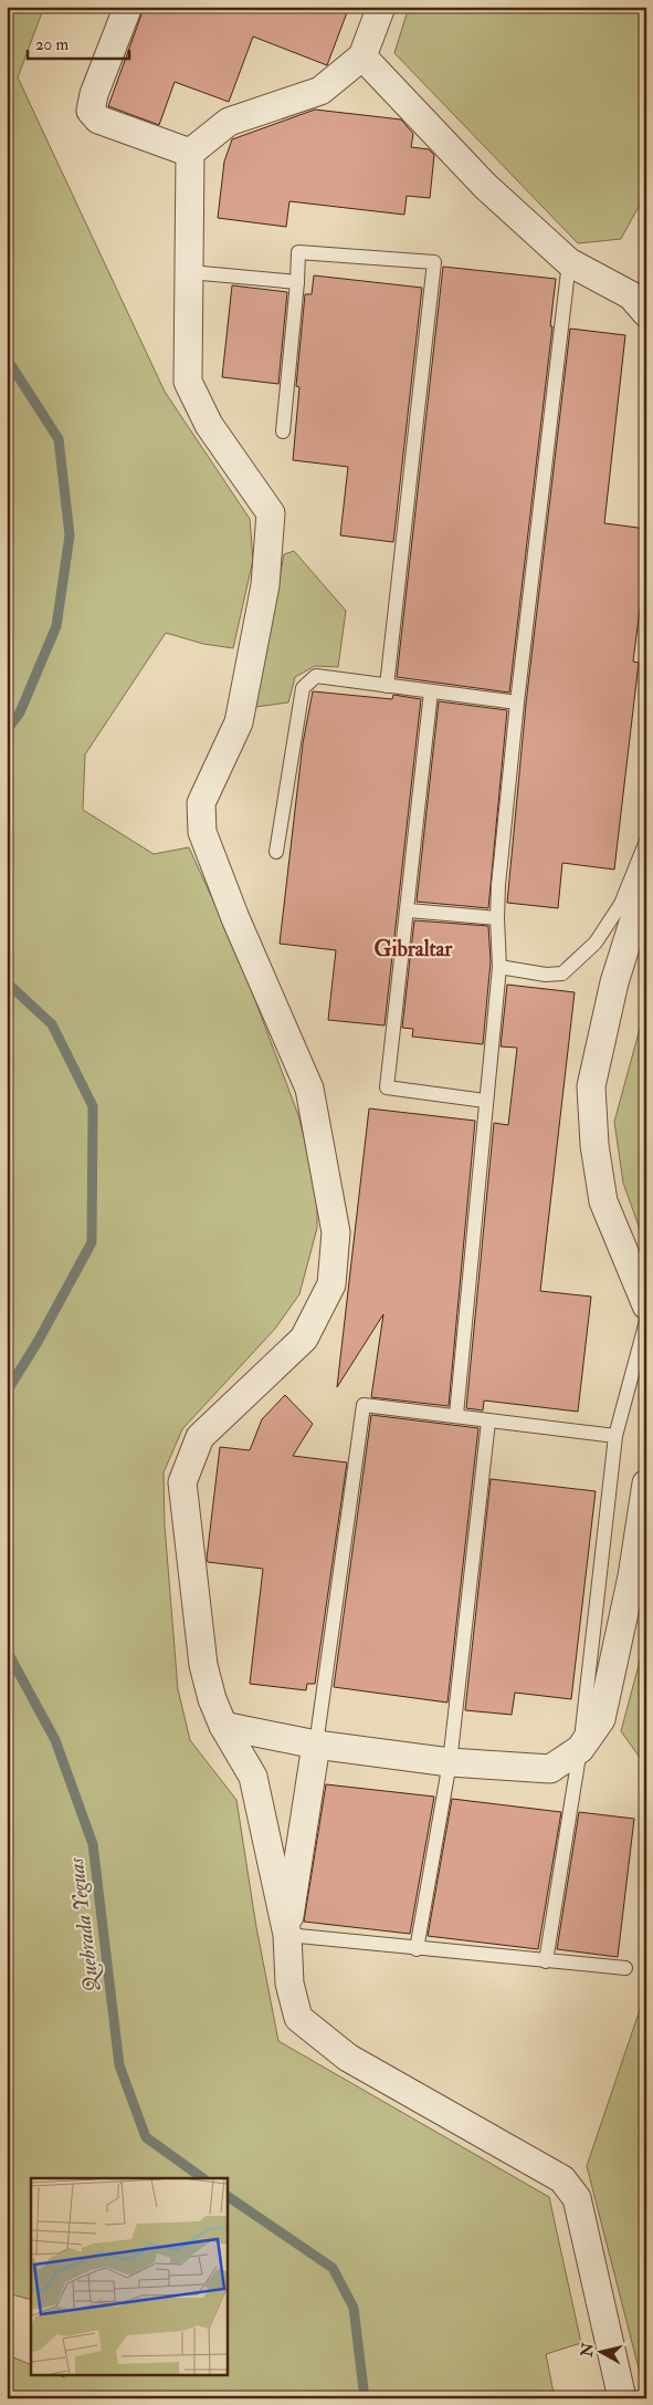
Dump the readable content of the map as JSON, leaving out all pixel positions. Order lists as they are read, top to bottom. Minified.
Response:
{"districts":["Gibraltar"],"water":["Quebrada Yeguas"],"scale_bar":"20 m","north":"left"}
